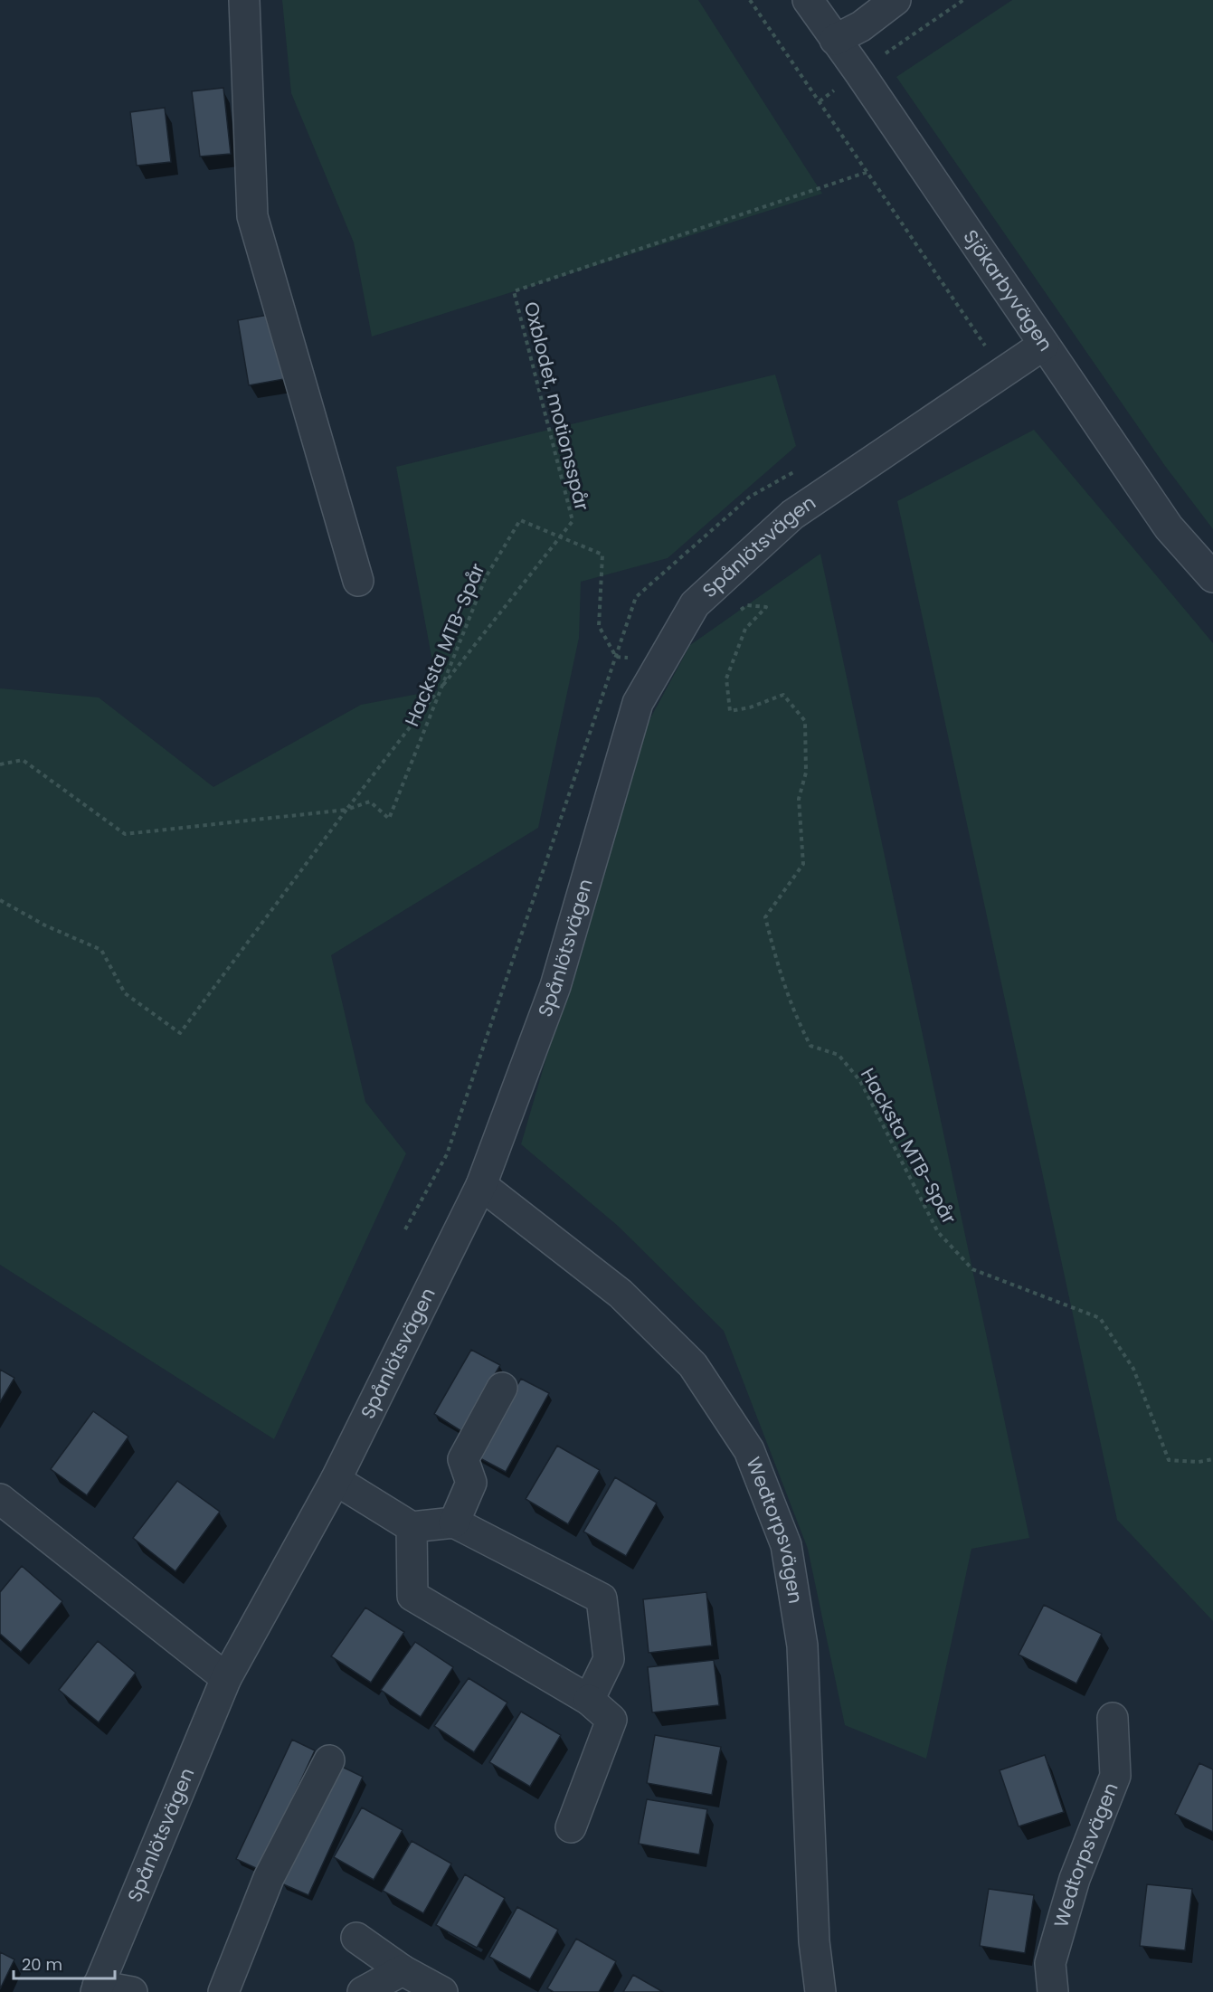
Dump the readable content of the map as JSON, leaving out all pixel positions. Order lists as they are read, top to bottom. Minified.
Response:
{"streets":{"street":["Sjökarbyvägen","Spånlötsvägen","Wedtorpsvägen"],"path":["Oxblodet, motionsspår","Hacksta MTB-Spår"]},"crossings":[["Sjökarbyvägen","Spånlötsvägen"],["Oxblodet, motionsspår","Hacksta MTB-Spår"],["Spånlötsvägen","Hacksta MTB-Spår"],["Spånlötsvägen","Wedtorpsvägen"]],"scale_bar":"20 m"}
